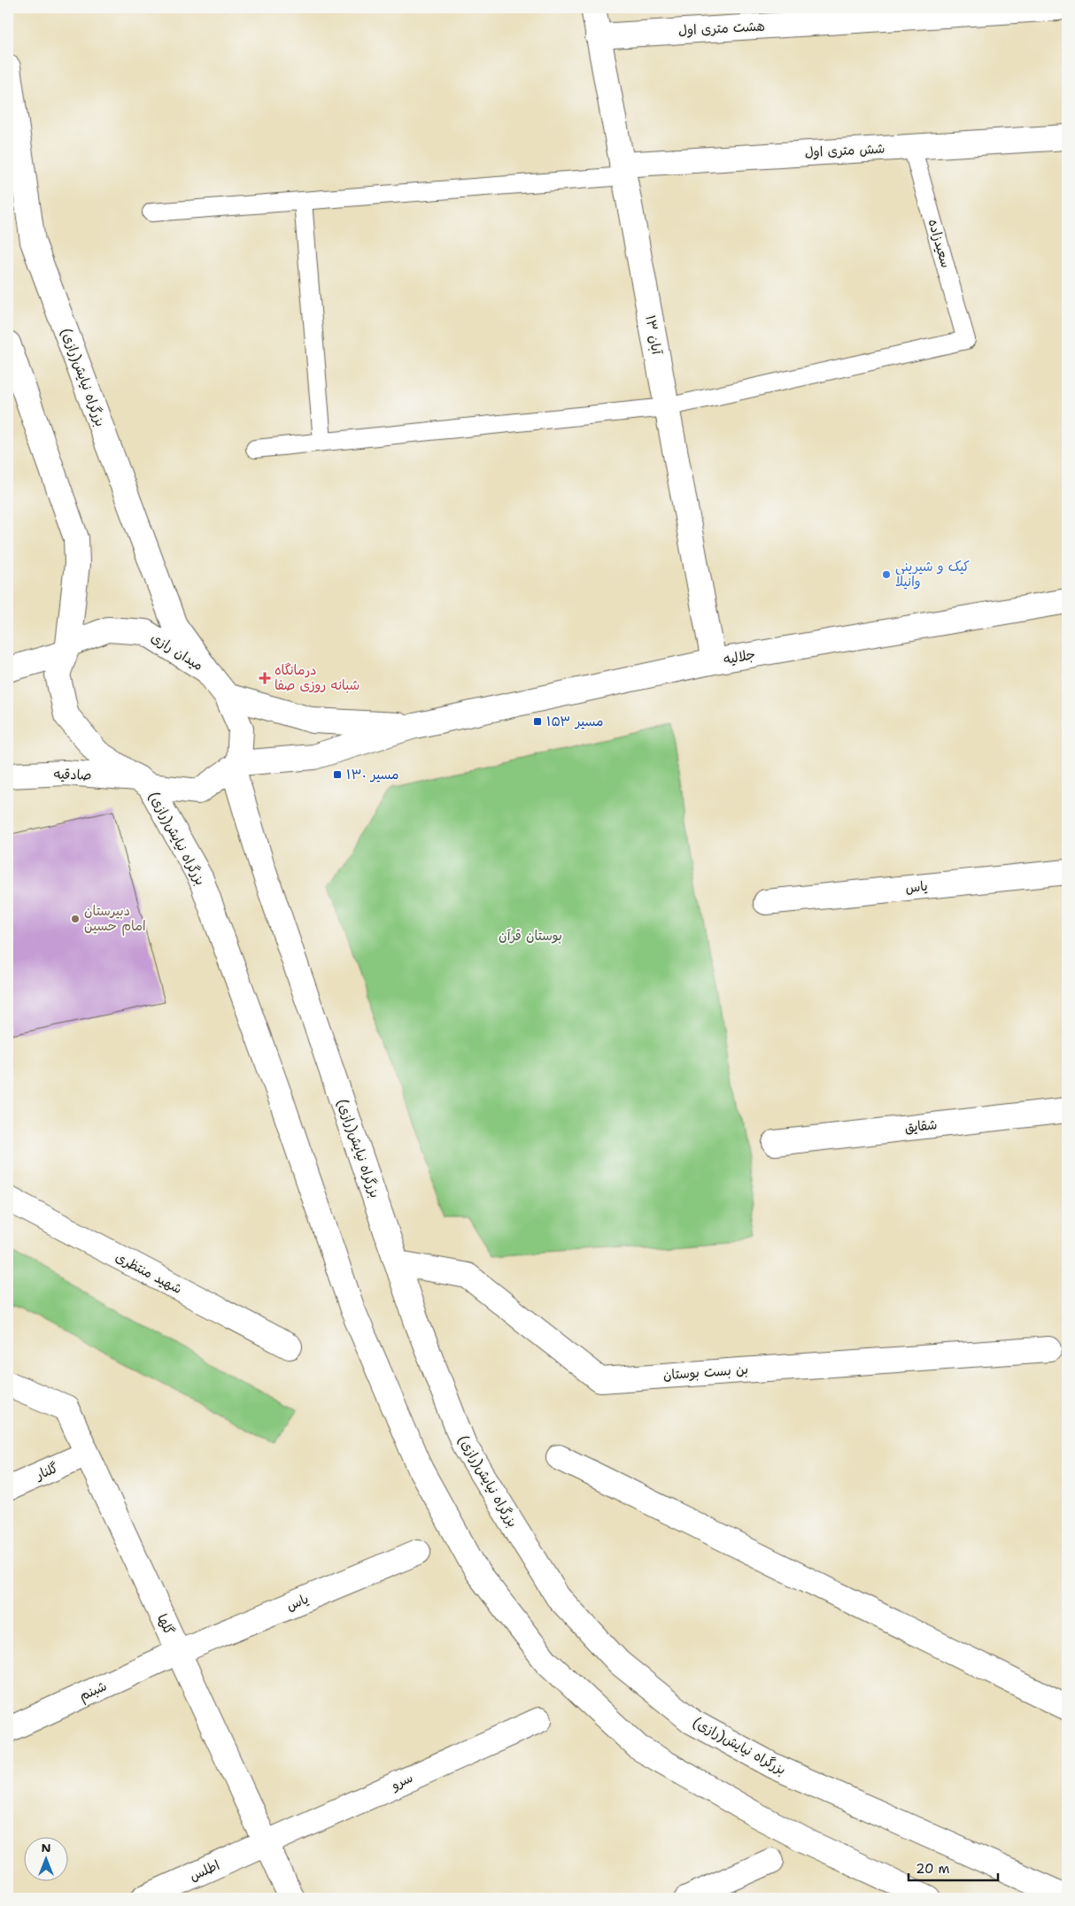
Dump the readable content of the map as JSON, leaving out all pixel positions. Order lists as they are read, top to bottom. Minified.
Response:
{"streets":{"main road":["هشت متری اول","شش متری اول","۱۳ آبان","بزرگراه نیایش(رازی)","میدان رازی","جلالیه","صادقیه","یاس","شقایق","شهید منتظری","بن بست بوستان","گلنار","گلها","شبنم","سرو","اطلس"],"lane":["سعیدزاده"]},"crossings":[["هشت متری اول","۱۳ آبان"],["شش متری اول","سعیدزاده"],["شش متری اول","۱۳ آبان"],["سعیدزاده","۱۳ آبان"],["۱۳ آبان","جلالیه"],["بزرگراه نیایش(رازی)","میدان رازی"],["بزرگراه نیایش(رازی)","صادقیه"],["بزرگراه نیایش(رازی)","بن بست بوستان"],["یاس","گلها"],["یاس","شبنم"],["گلنار","گلها"],["گلها","شبنم"],["گلها","سرو"],["گلها","اطلس"],["سرو","اطلس"]],"parks":["بوستان قرآن"],"places":{"other":["کیک و شیرینی وانیلا","دبیرستان امام حسین"],"health":["درمانگاه شبانه روزی صفا"],"transit":["مسیر ۱۵۳","مسیر ۱۳۰"]},"scale_bar":"20 m","north":"top"}
